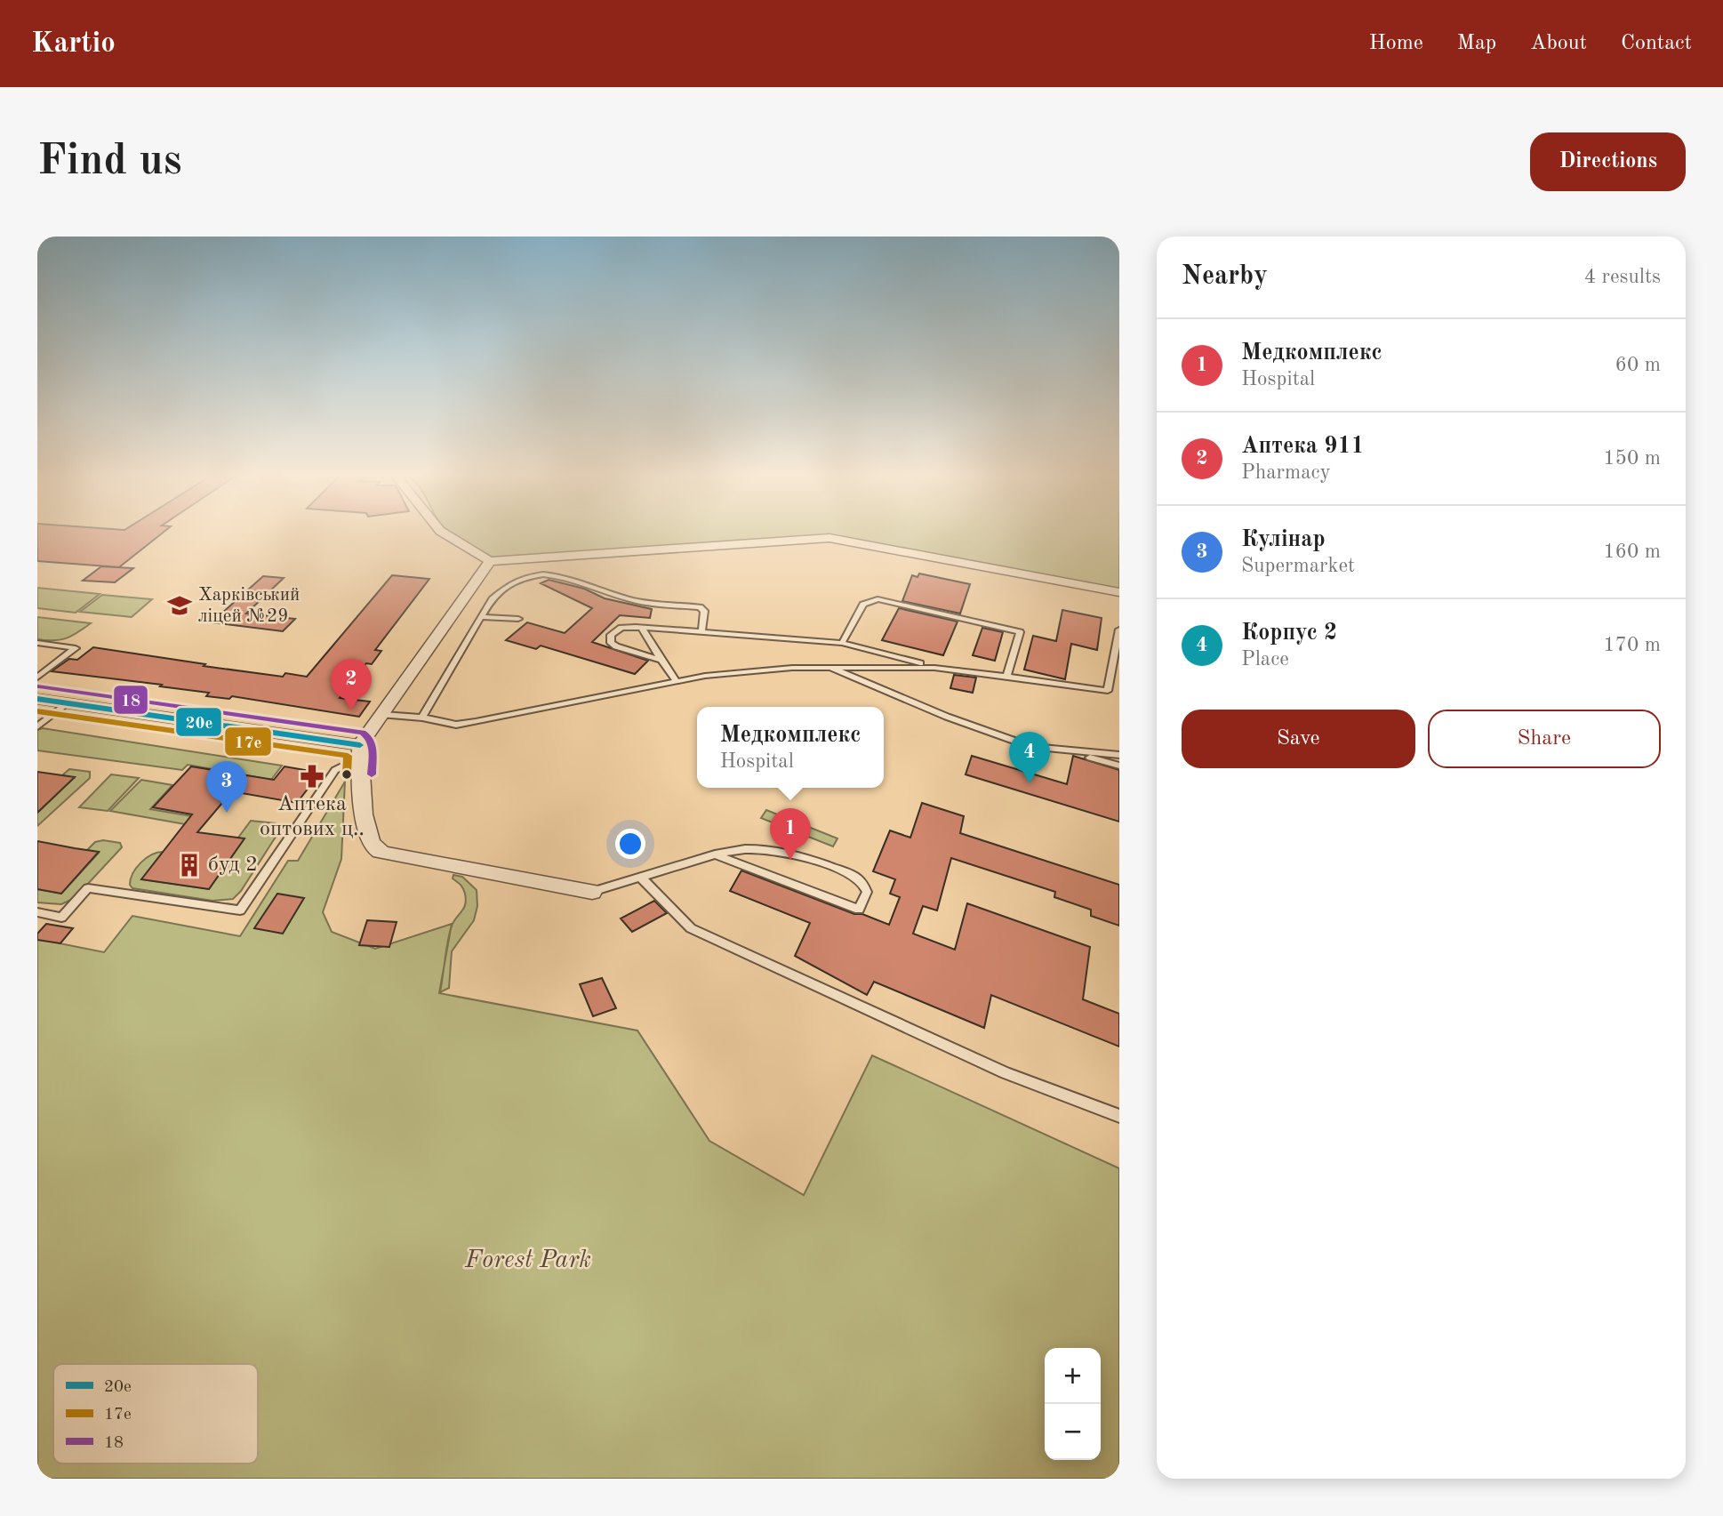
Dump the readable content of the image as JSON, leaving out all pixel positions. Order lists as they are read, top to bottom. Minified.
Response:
{"parks":["Forest Park"],"places":{"school or university":["Харківський ліцей №29"],"pharmacy":["Аптека оптових ц‥"],"building":["буд 2"]},"lines":["transit line 18","transit line 20е","transit line 17е"],"legend":["20е","17е","18"],"page":{"header":"Kartio","nav":["Home","Map","About","Contact"],"buttons":["Directions",["Save","Share"]],"title":"Find us","heading":["Nearby","4 results"],"list":[{"mark":"1","name":"Медкомплекс","note":"Hospital","value":"60 m"},{"mark":"2","name":"Аптека 911","note":"Pharmacy","value":"150 m"},{"mark":"3","name":"Кулінар","note":"Supermarket","value":"160 m"},{"mark":"4","name":"Корпус 2","note":"Place","value":"170 m"}],"pins":["2","4","3","1"],"popup":["Медкомплекс","Hospital"],"map_buttons":["+","−"]}}
